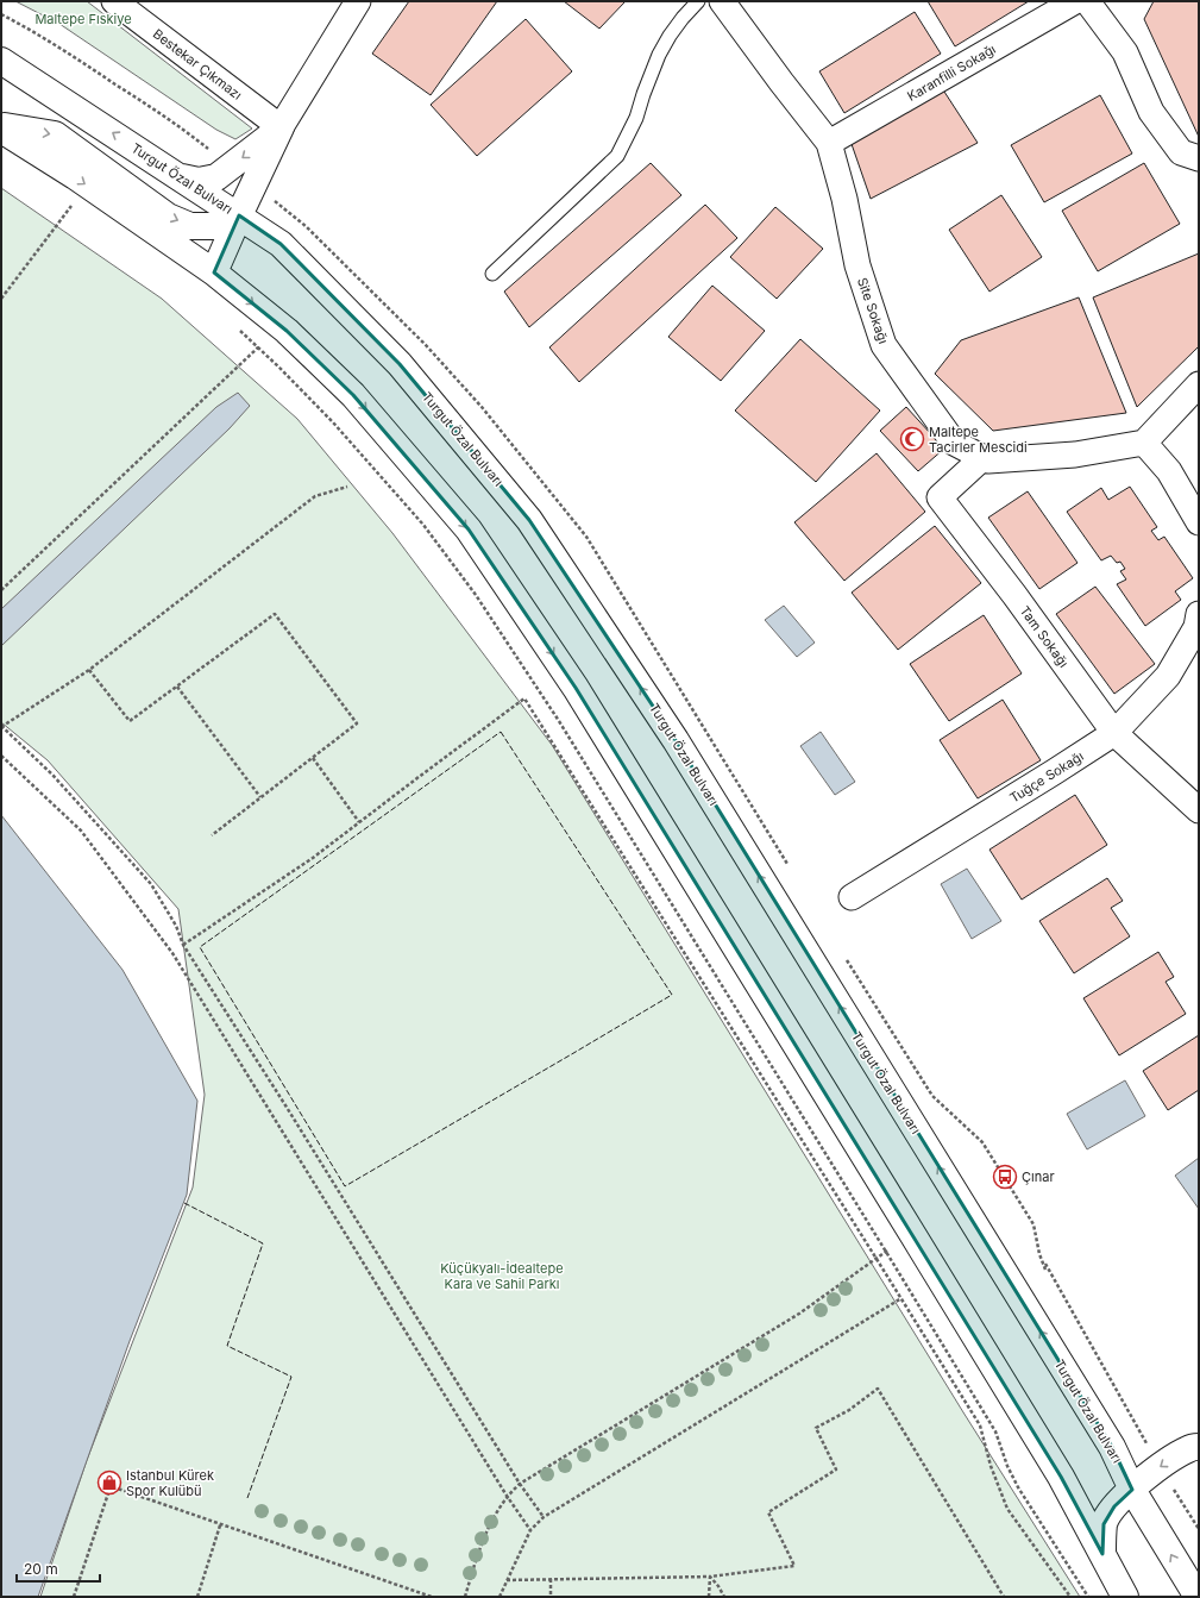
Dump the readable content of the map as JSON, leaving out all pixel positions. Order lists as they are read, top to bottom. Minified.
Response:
{"streets":{"highway":["Turgut Özal Bulvarı"],"street":["Bestekar Çıkmazı","Karanfilli Sokağı","Site Sokağı","Tam Sokağı","Tuğçe Sokağı"]},"crossings":[["Karanfilli Sokağı","Site Sokağı"],["Site Sokağı","Tam Sokağı"],["Tam Sokağı","Tuğçe Sokağı"]],"parks":["Maltepe Fıskiye","Küçükyalı-İdealtepe Kara ve Sahil Parkı"],"places":{"mosque":["Maltepe Tacirler Mescidi"],"bus stop":["Çınar"],"shop":["Istanbul Kürek Spor Kulübü"]},"scale_bar":"20 m"}
